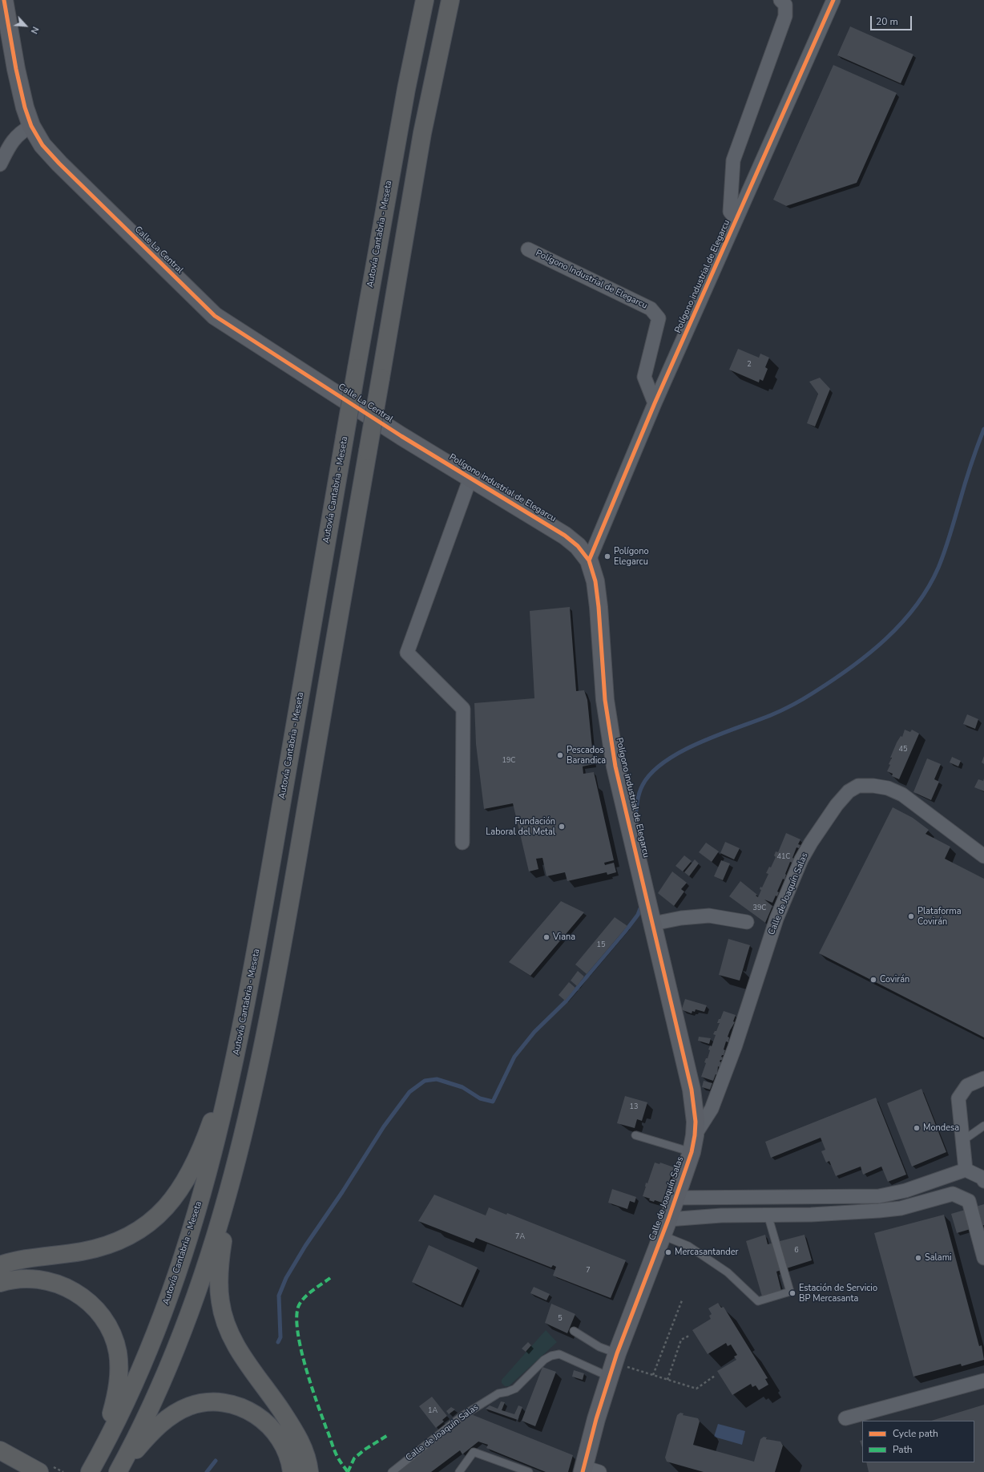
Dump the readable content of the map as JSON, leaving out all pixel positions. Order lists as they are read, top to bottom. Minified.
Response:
{"streets":{"highway":["Autovía Cantabria - Meseta"],"street":["Calle La Central","Polígono industrial de Elegarcu","Polígono Industrial de Elegarcu","Calle de Joaquín Salas"]},"crossings":[["Calle La Central","Polígono industrial de Elegarcu"],["Polígono industrial de Elegarcu","Polígono Industrial de Elegarcu"],["Polígono industrial de Elegarcu","Calle de Joaquín Salas"]],"places":["Polígono Elegarcu","Pescados Barandica","Fundación Laboral del Metal","Plataforma Covirán","Viana","Covirán","Mondesa","Mercasantander","Salami","Estación de Servicio BP Mercasanta"],"house_numbers":["2","45","19C","41C","39C","15","13","7A","6","7","5","1A"],"legend":["Cycle path","Path"],"scale_bar":"20 m","north":"bottom right"}
